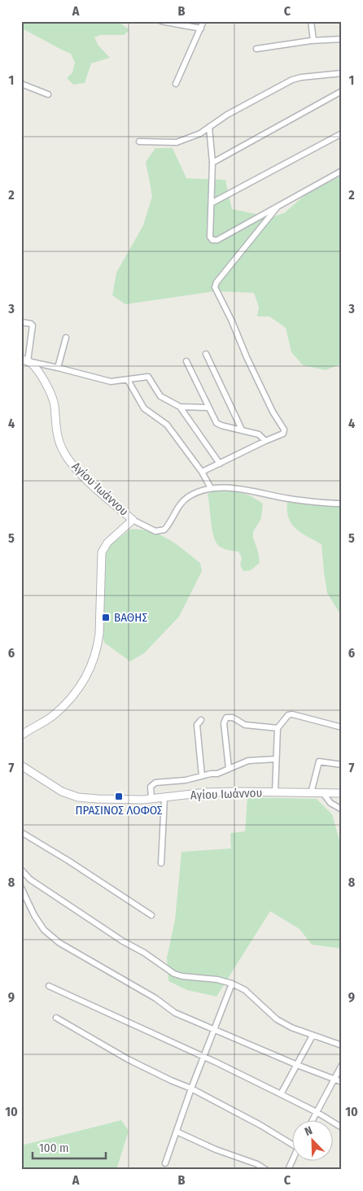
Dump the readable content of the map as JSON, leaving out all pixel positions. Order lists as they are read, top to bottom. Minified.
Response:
{"streets":{"street":["Αγίου Ιωάννου"]},"places":{"transit":["ΒΑΘΗΣ","ΠΡΑΣΙΝΟΣ ΛΟΦΟΣ"]},"scale_bar":"100 m","north":"top left","grid":{"columns":["A","B","C"],"rows":["1","2","3","4","5","6","7","8","9","10"]}}
